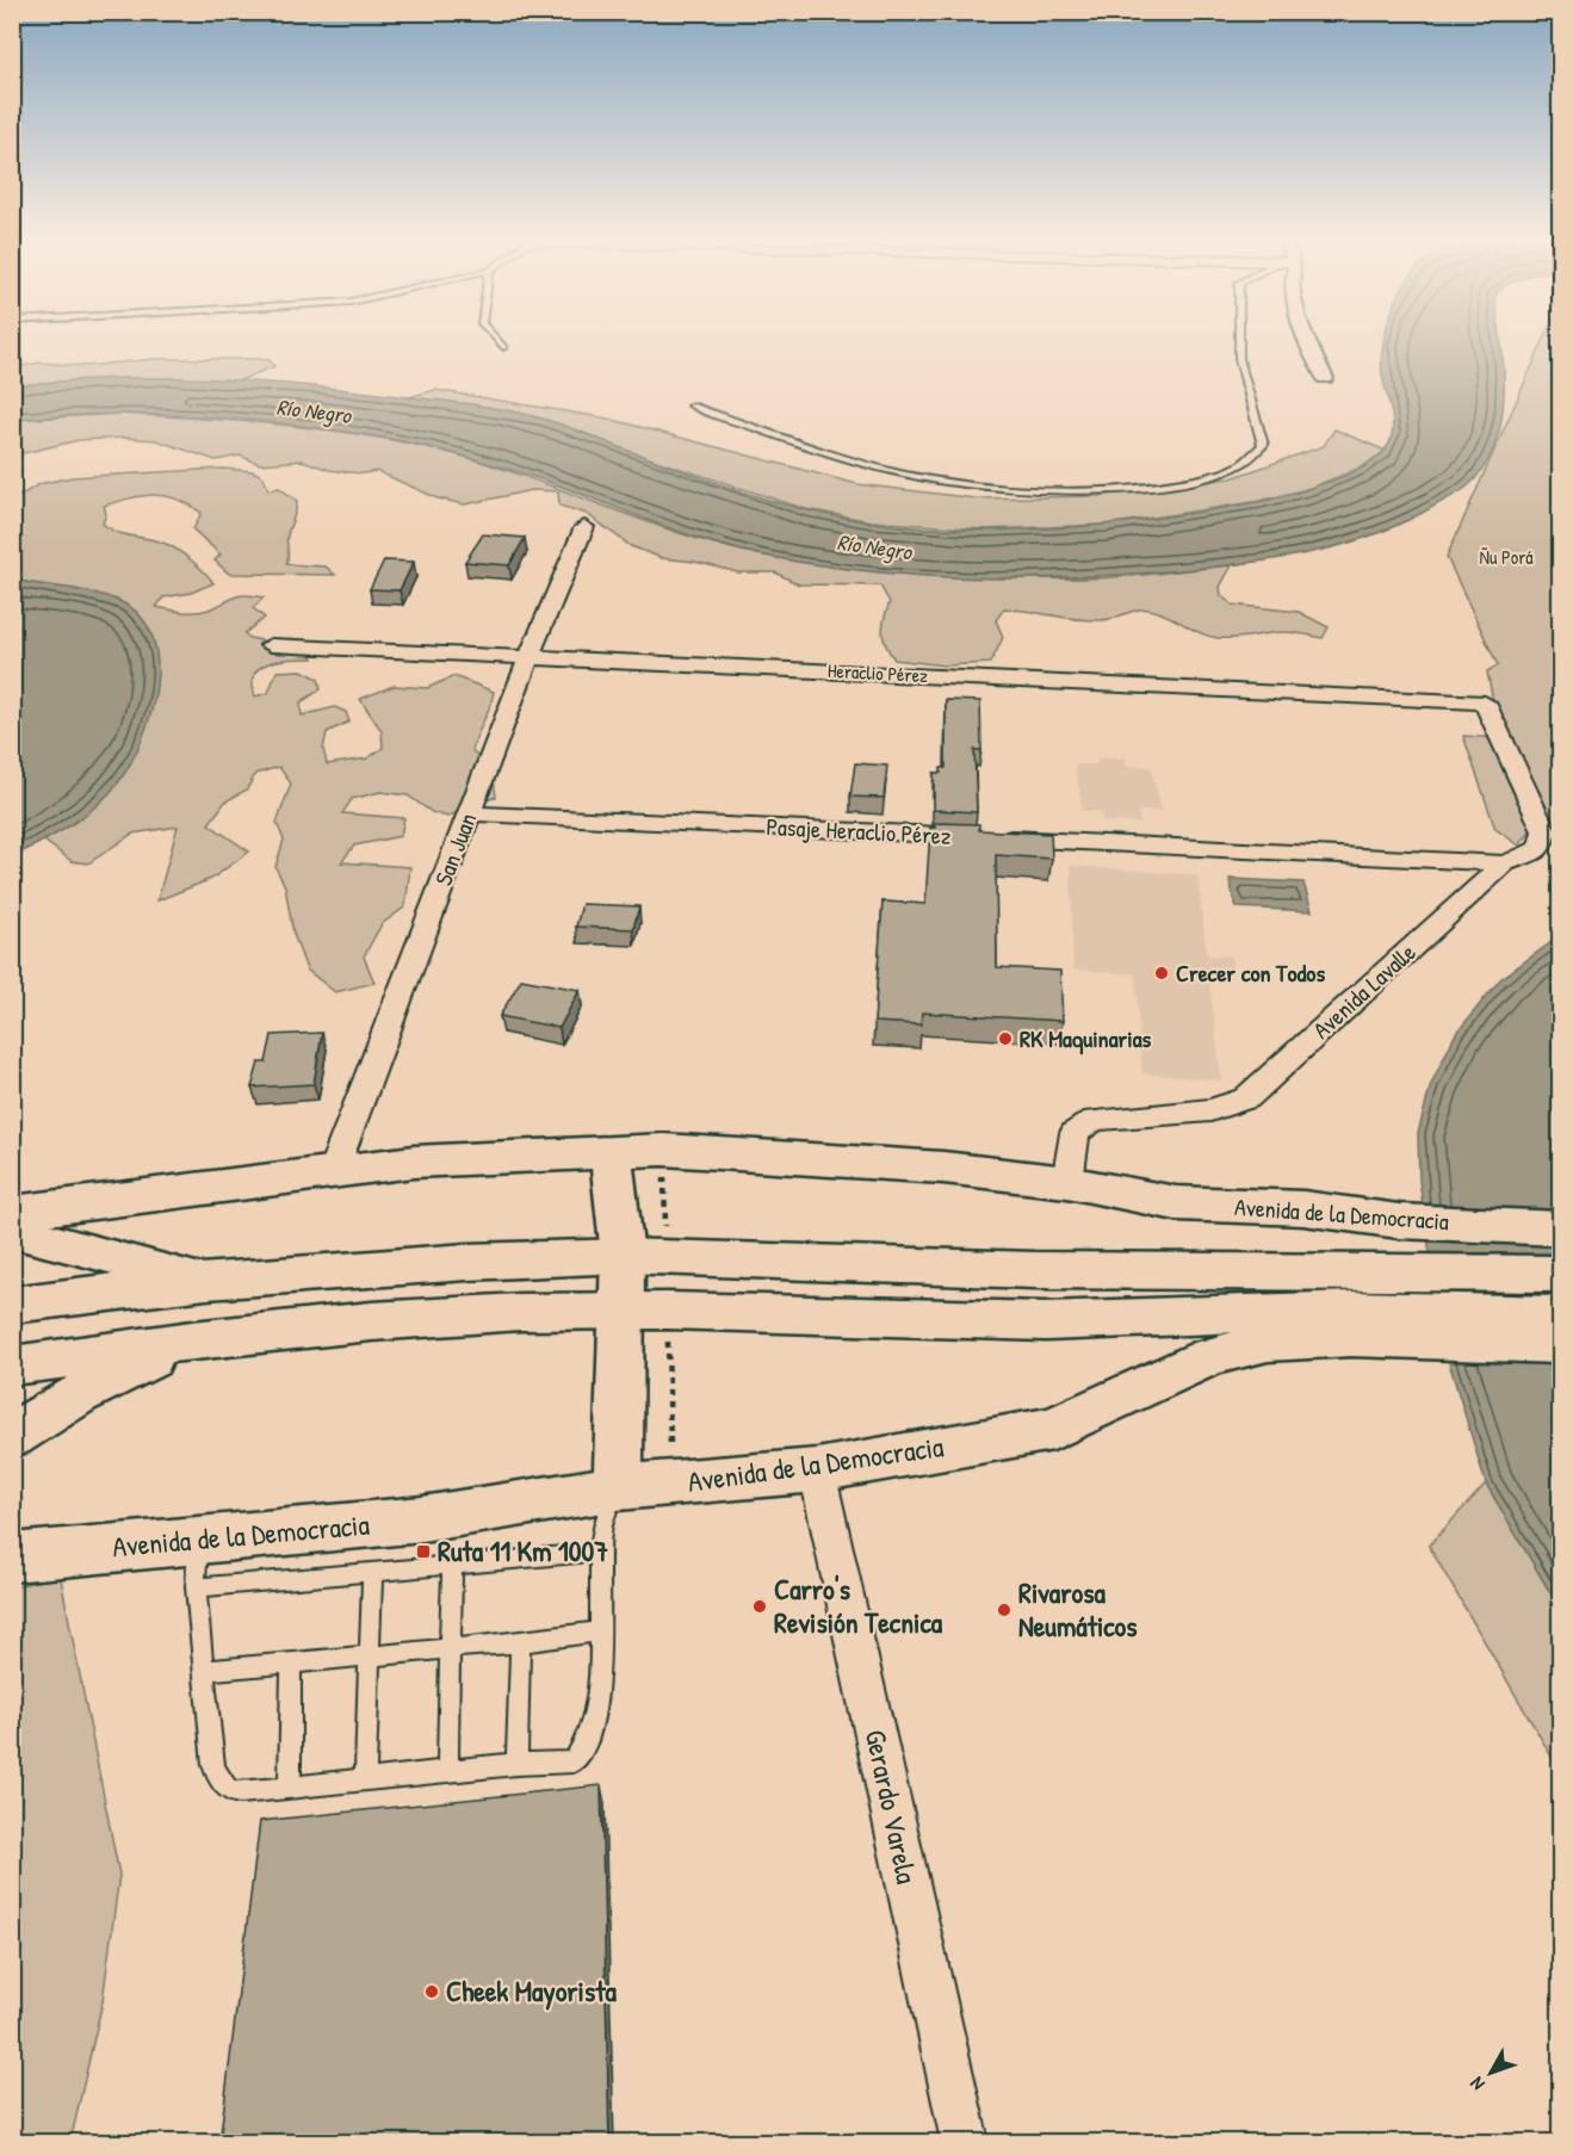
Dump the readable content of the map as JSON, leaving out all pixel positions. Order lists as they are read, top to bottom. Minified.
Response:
{"streets":{"main road":["Avenida de la Democracia"],"street":["Heraclio Pérez","Pasaje Heraclio Pérez","San Juan","Avenida Lavalle","Gerardo Varela"]},"crossings":[["Heraclio Pérez","San Juan"],["Heraclio Pérez","Avenida Lavalle"],["Pasaje Heraclio Pérez","San Juan"],["Pasaje Heraclio Pérez","Avenida Lavalle"],["San Juan","Avenida de la Democracia"],["Avenida Lavalle","Avenida de la Democracia"],["Avenida de la Democracia","Gerardo Varela"]],"water":["Río Negro"],"parks":["Ñu Porá"],"places":{"other":["Crecer con Todos","RK Maquinarias","Carro's Revisión Tecnica","Rivarosa Neumáticos","Cheek Mayorista"],"transit":["Ruta 11 Km 1007"]},"north":"bottom left"}
